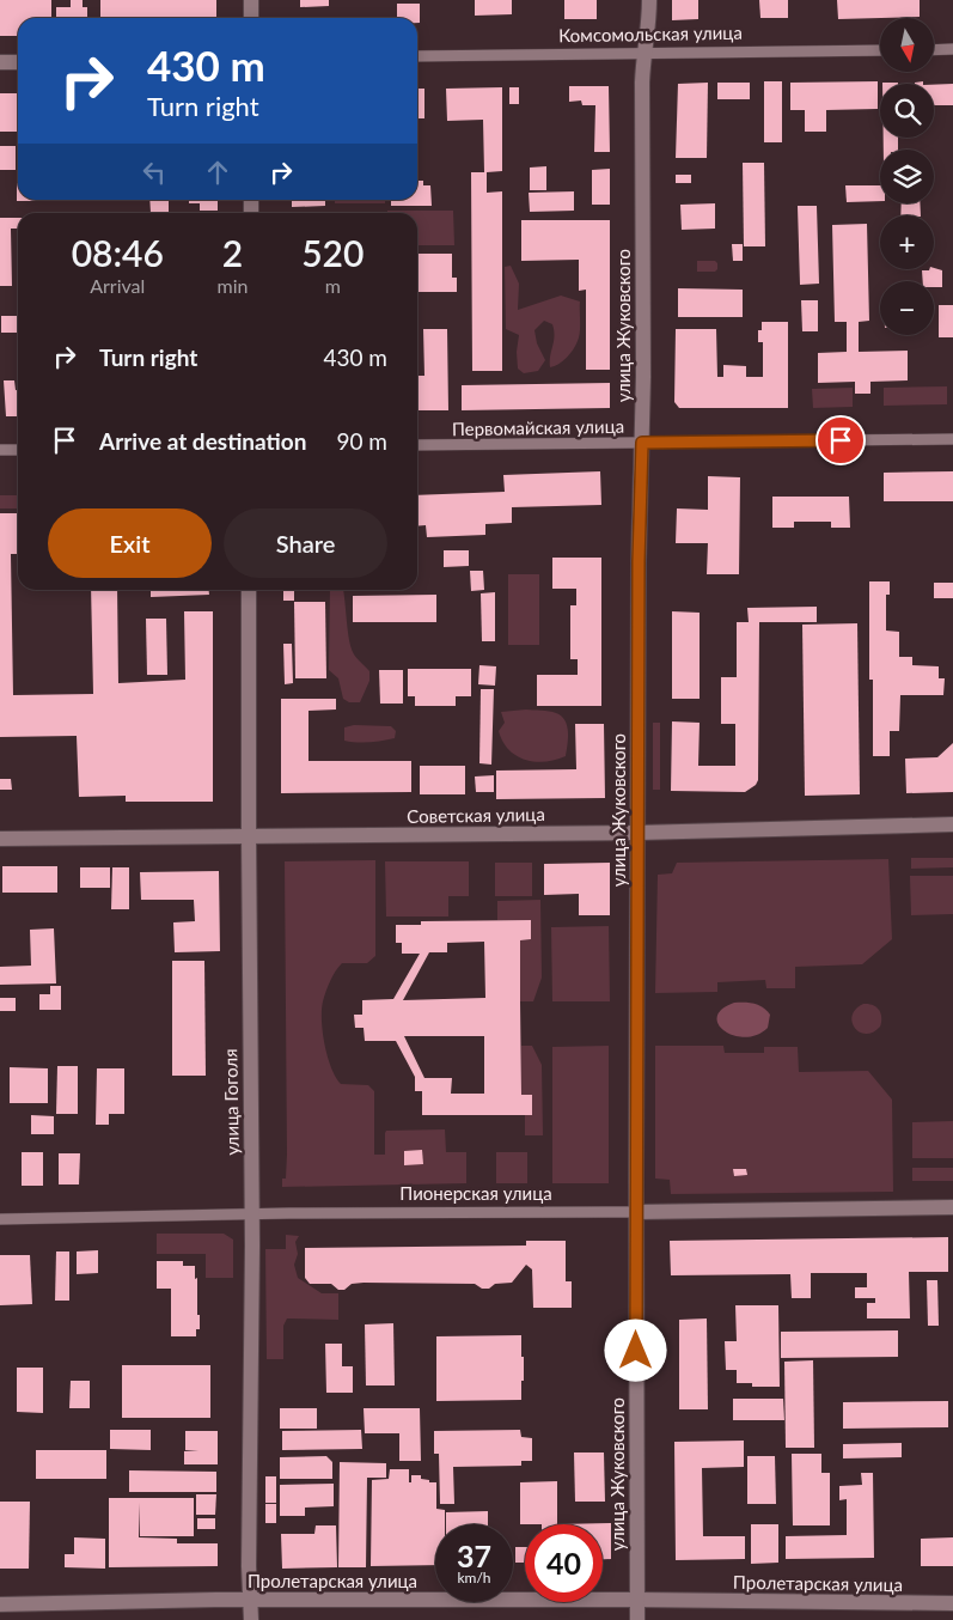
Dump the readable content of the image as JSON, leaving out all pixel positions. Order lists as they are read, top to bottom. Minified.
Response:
{"streets":{"main road":["улица Жуковского","Советская улица","улица Гоголя","Пионерская улица","Пролетарская улица"],"street":["Комсомольская улица","Первомайская улица"]},"crossings":[["Комсомольская улица","улица Жуковского"],["улица Жуковского","Первомайская улица"],["улица Жуковского","Советская улица"],["улица Жуковского","Пионерская улица"],["улица Жуковского","Пролетарская улица"],["Советская улица","улица Гоголя"],["улица Гоголя","Пионерская улица"],["улица Гоголя","Пролетарская улица"]],"north":"bottom","page":{"map_buttons":["+","−"],"turn":["430 m","Turn right"],"eta":["08:46","Arrival","2","min","520","m"],"list":[{"name":"Turn right","value":"430 m"},{"name":"Arrive at destination","value":"90 m"}],"buttons":["Exit","Share"],"speed":"37 km/h","limit":"40"}}
